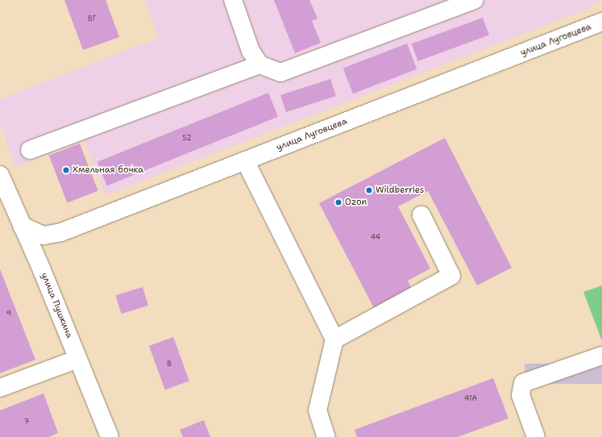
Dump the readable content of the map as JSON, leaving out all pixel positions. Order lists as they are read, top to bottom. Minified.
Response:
{"streets":{"street":["улица Луговцева","улица Пушкина"]},"crossings":[["улица Луговцева","улица Пушкина"]],"places":["Хмельная бочка","Wildberries","Ozon"],"house_numbers":["8Г","52","44","9","8","41А","7"]}
